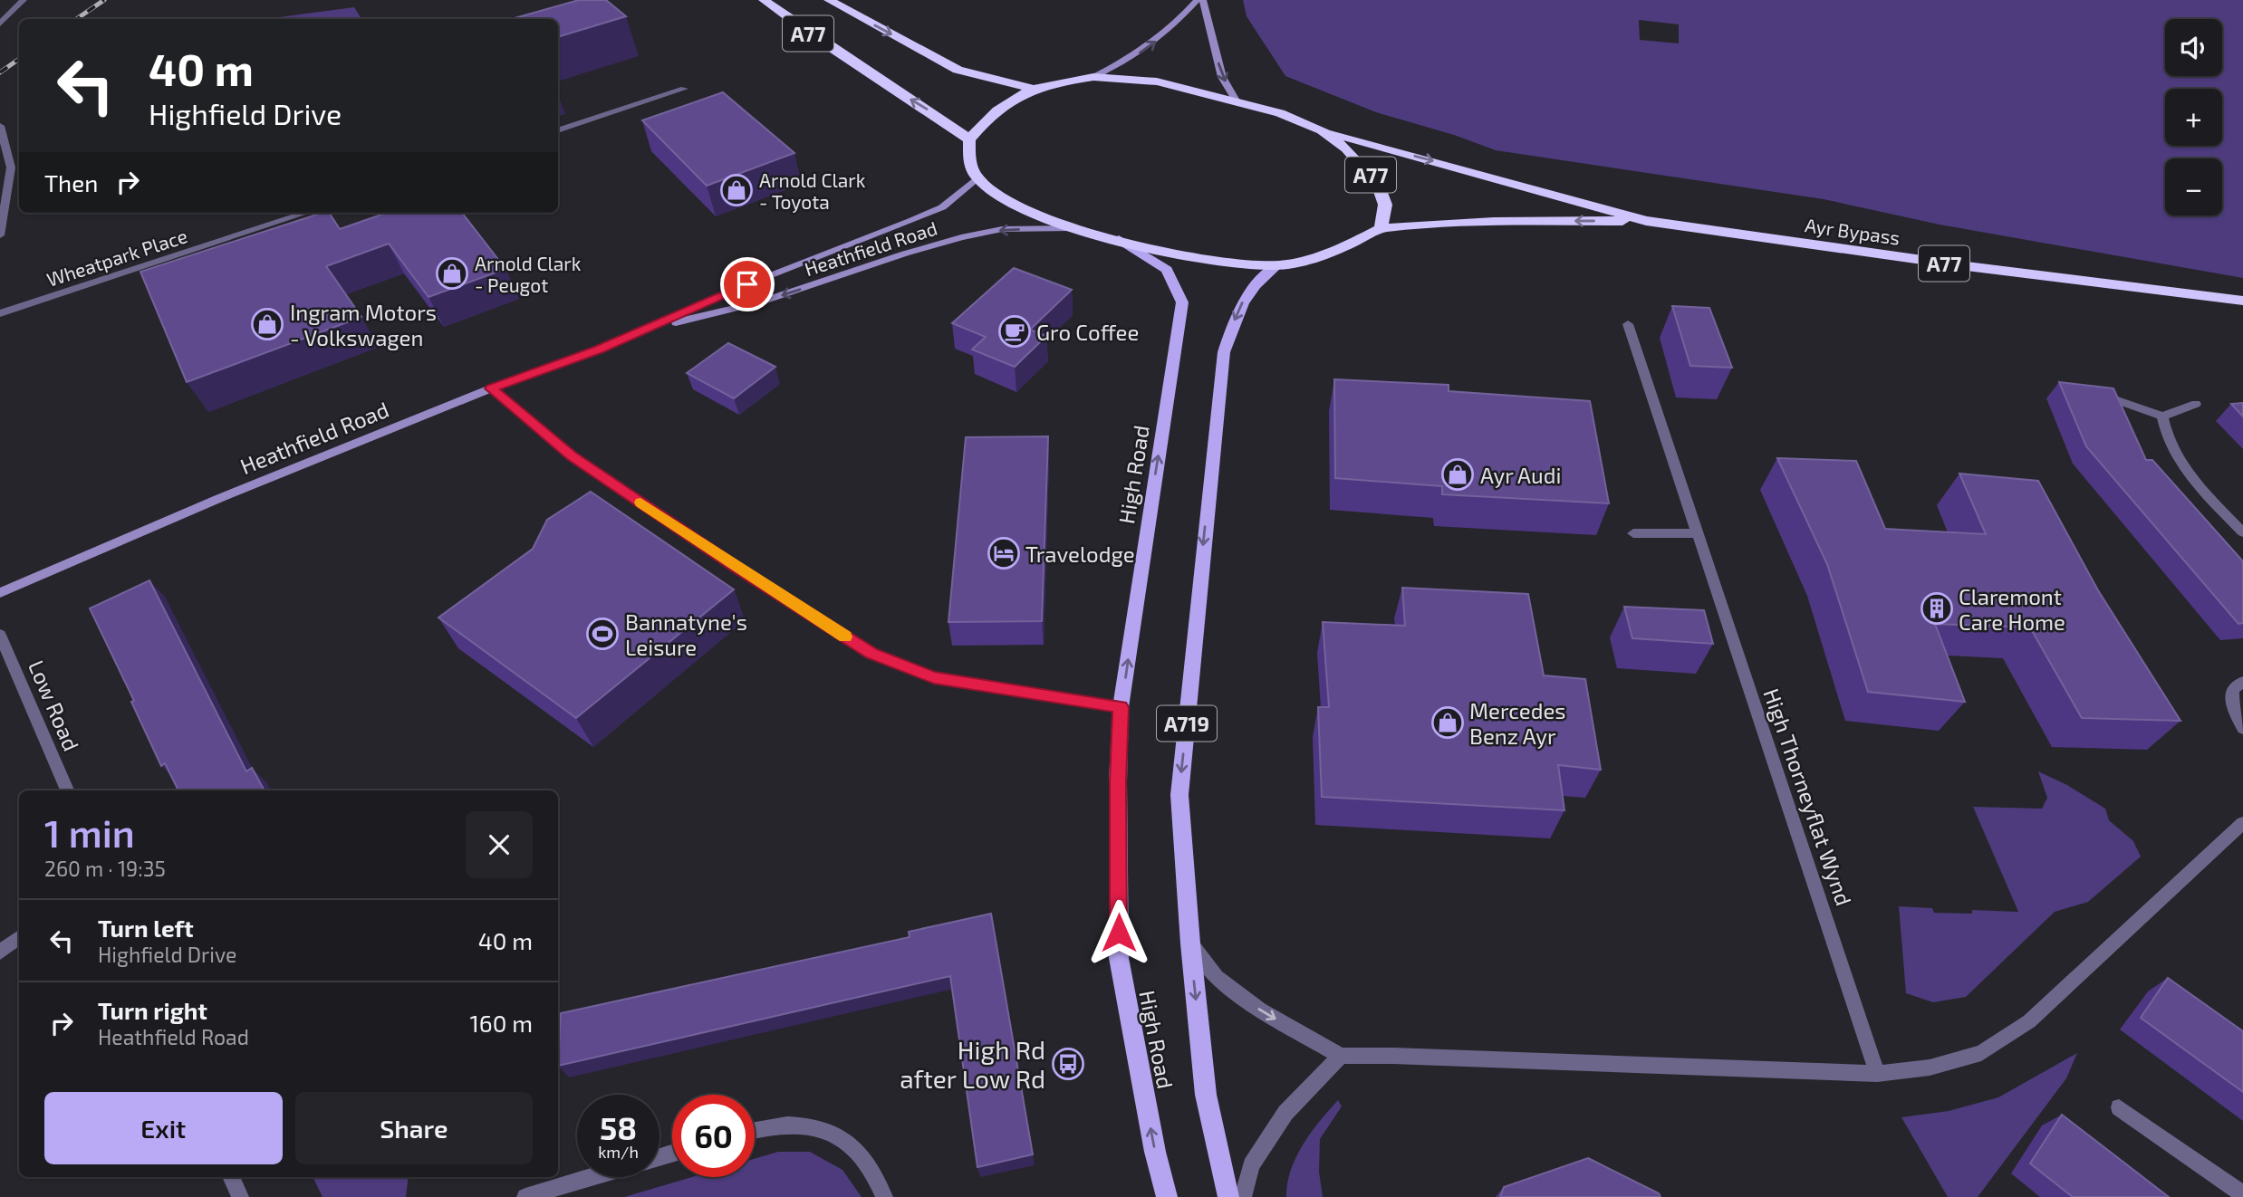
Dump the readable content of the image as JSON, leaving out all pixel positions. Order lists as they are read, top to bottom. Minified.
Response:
{"streets":{"highway":["A77","Ayr Bypass"],"main road":["Heathfield Road","High Road","A719"],"street":["Wheatpark Place","Low Road","High Thorneyflat Wynd"]},"crossings":[["A77","Ayr Bypass"],["A77","Heathfield Road"],["A77","High Road"]],"places":{"shop":["Arnold Clark - Toyota","Arnold Clark - Peugot","Ingram Motors - Volkswagen","Ayr Audi","Mercedes Benz Ayr"],"cafe":["Gro Coffee"],"hotel":["Travelodge"],"building":["Claremont Care Home"],"sports":["Bannatyne's Leisure"],"bus stop":["High Rd after Low Rd"]},"page":{"map_buttons":["+","−"],"turn":["40 m","Highfield Drive"],"then":"Then","heading":["1 min","260 m · 19:35"],"list":[{"name":"Turn left","note":"Highfield Drive","value":"40 m"},{"name":"Turn right","note":"Heathfield Road","value":"160 m"}],"buttons":["Exit","Share"],"speed":"58 km/h","limit":"60"}}
